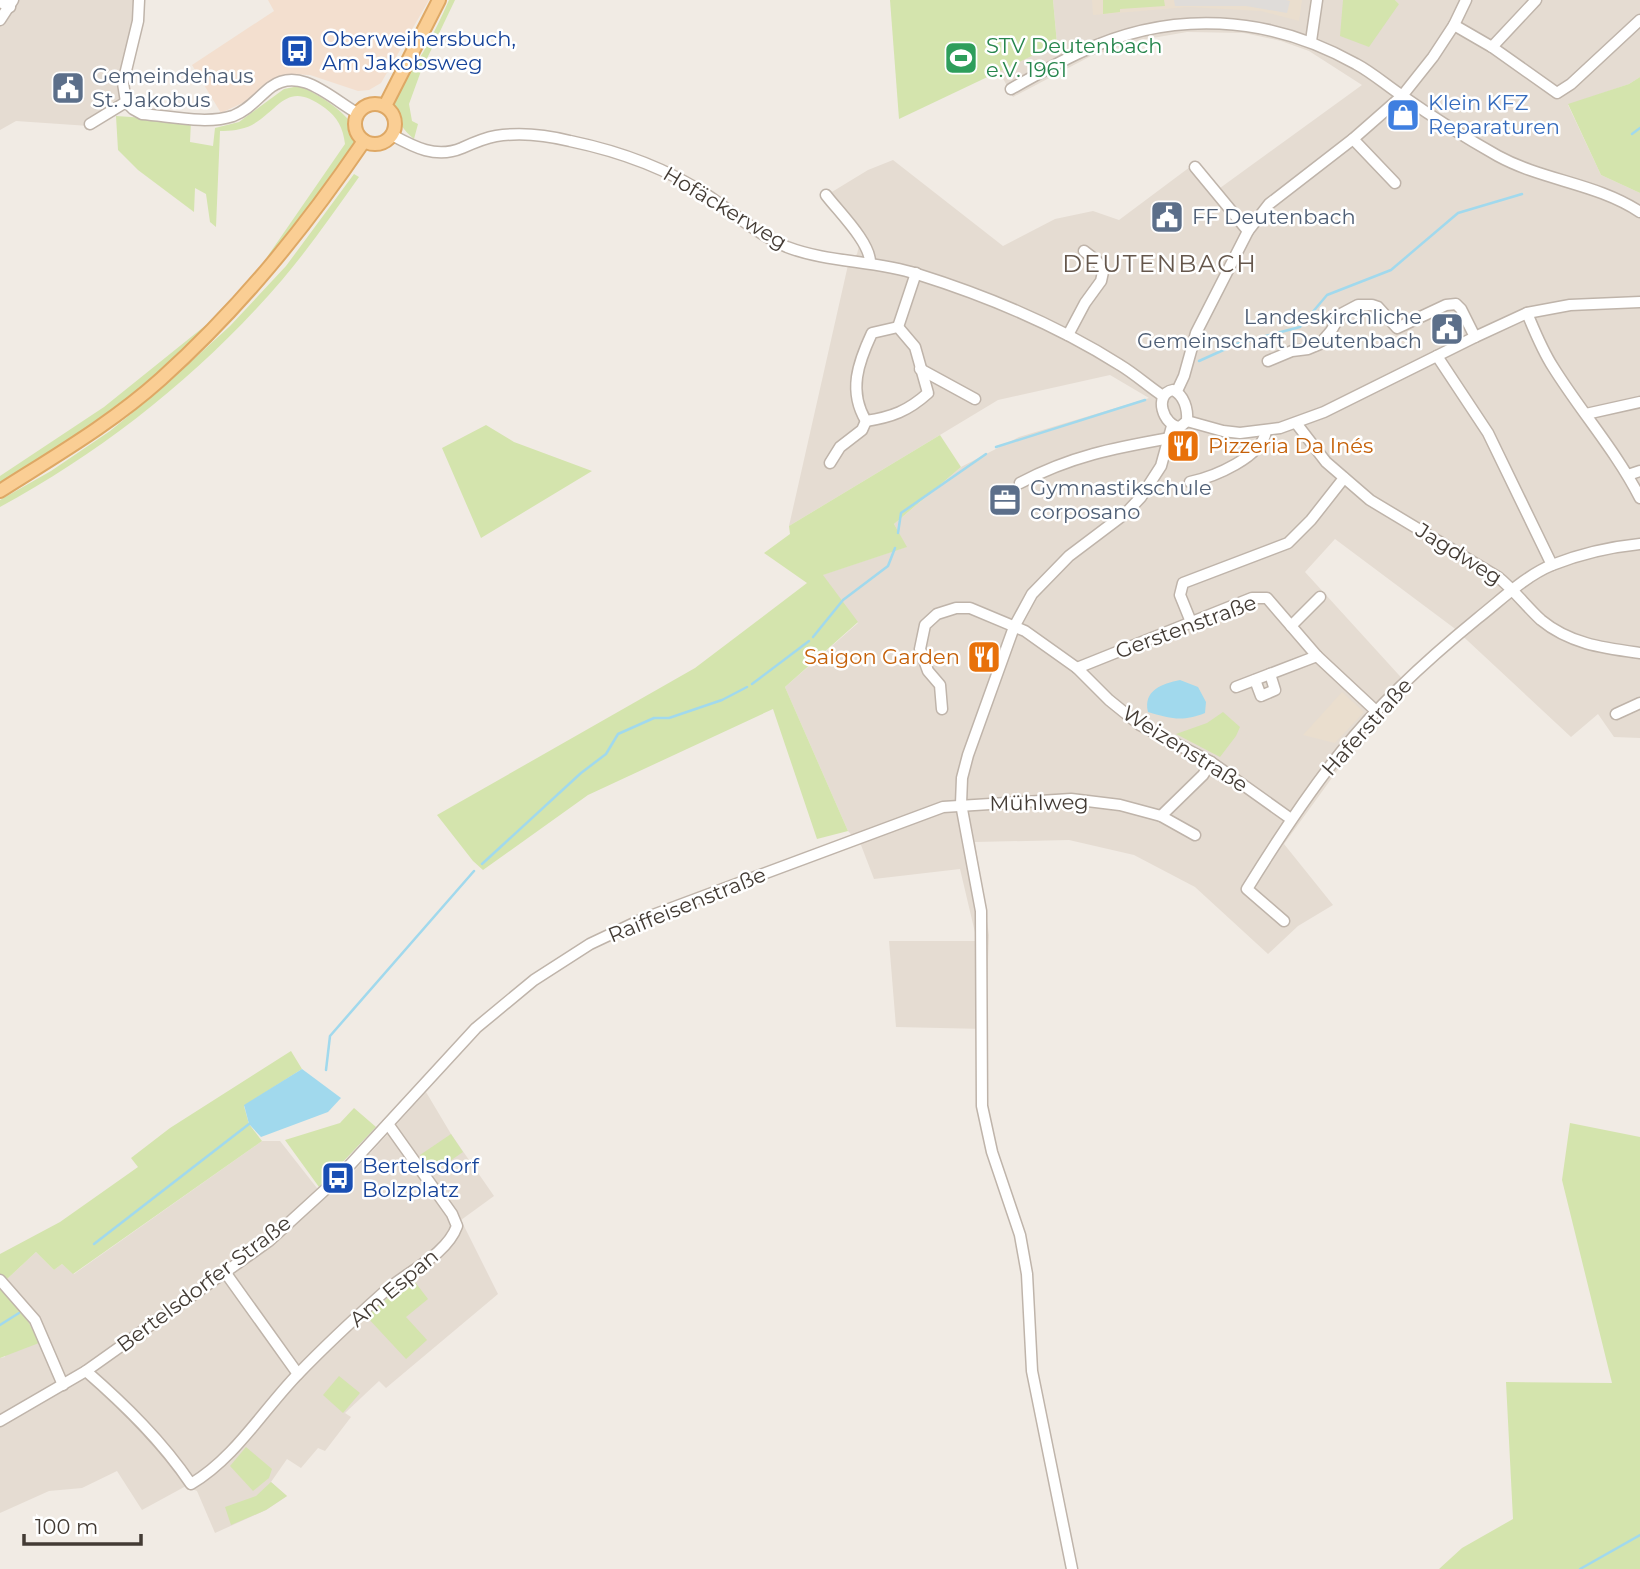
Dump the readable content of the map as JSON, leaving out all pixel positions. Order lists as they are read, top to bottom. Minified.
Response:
{"streets":{"street":["Hofäckerweg","Jagdweg","Gerstenstraße","Haferstraße","Weizenstraße","Mühlweg","Raiffeisenstraße","Bertelsdorfer Straße","Am Espan"]},"crossings":[["Jagdweg","Haferstraße"],["Gerstenstraße","Haferstraße"],["Gerstenstraße","Weizenstraße"],["Haferstraße","Weizenstraße"],["Mühlweg","Raiffeisenstraße"],["Raiffeisenstraße","Bertelsdorfer Straße"],["Bertelsdorfer Straße","Am Espan"]],"districts":["DEUTENBACH"],"places":{"bus stop":["Oberweihersbuch, Am Jakobsweg","Bertelsdorf Bolzplatz"],"sports":["STV Deutenbach e.V. 1961"],"public building":["Gemeindehaus St. Jakobus","FF Deutenbach","Landeskirchliche Gemeinschaft Deutenbach"],"shop":["Klein KFZ Reparaturen"],"restaurant":["Pizzeria Da Inés","Saigon Garden"],"office":["Gymnastikschule corposano"]},"scale_bar":"100 m"}
